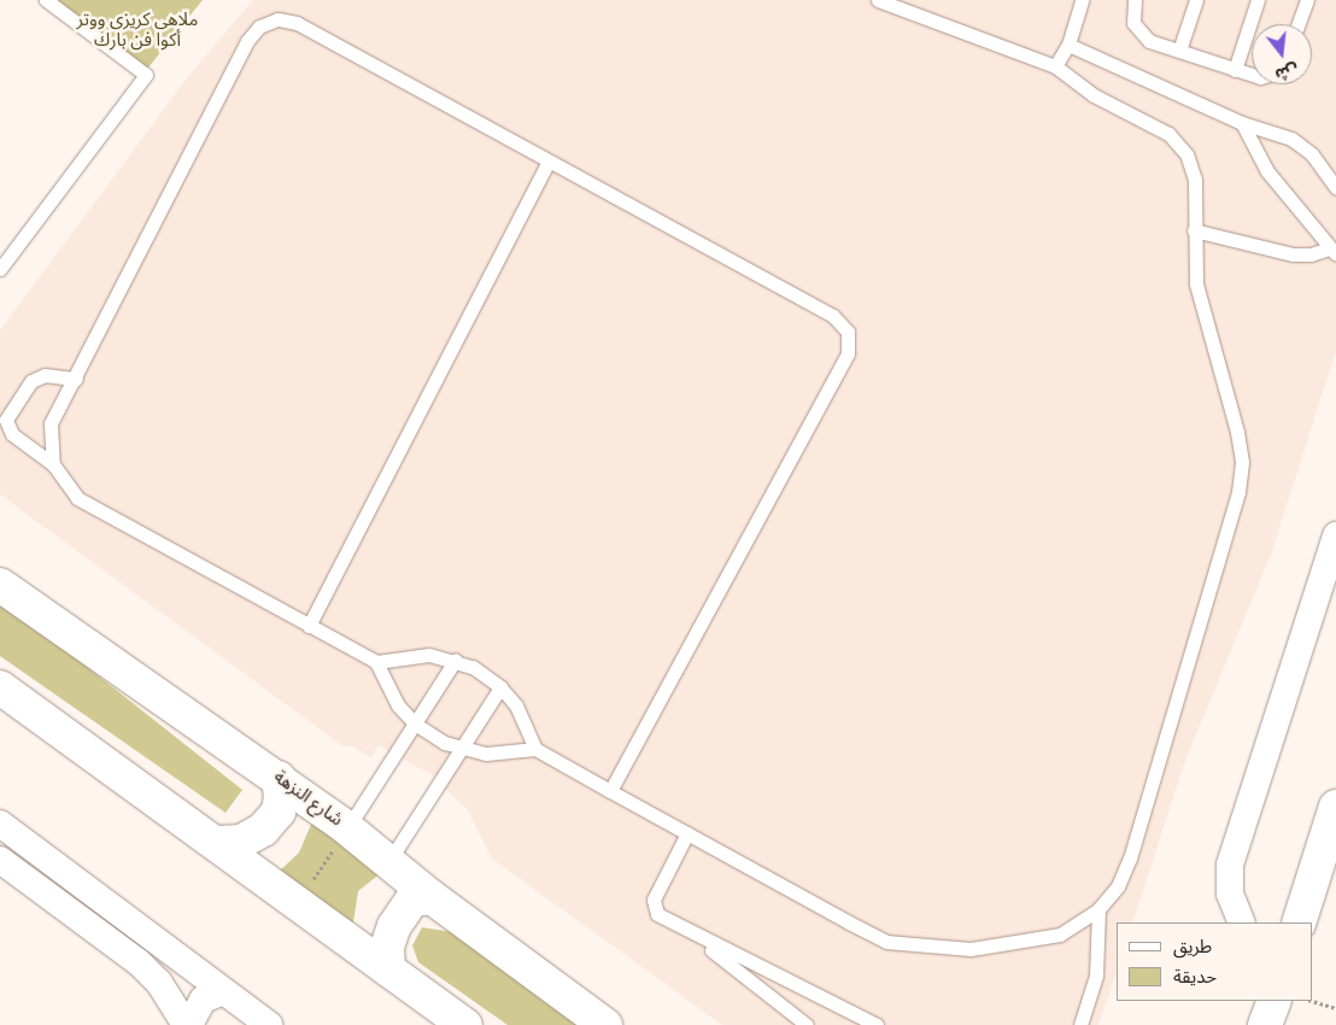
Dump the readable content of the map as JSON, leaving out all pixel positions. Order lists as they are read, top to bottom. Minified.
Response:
{"streets":{"main road":["شارع النزهة"]},"parks":["ملاهى كريزى ووتر أكوا فن بارك"],"legend":["طريق","حديقة"],"north":"bottom"}
